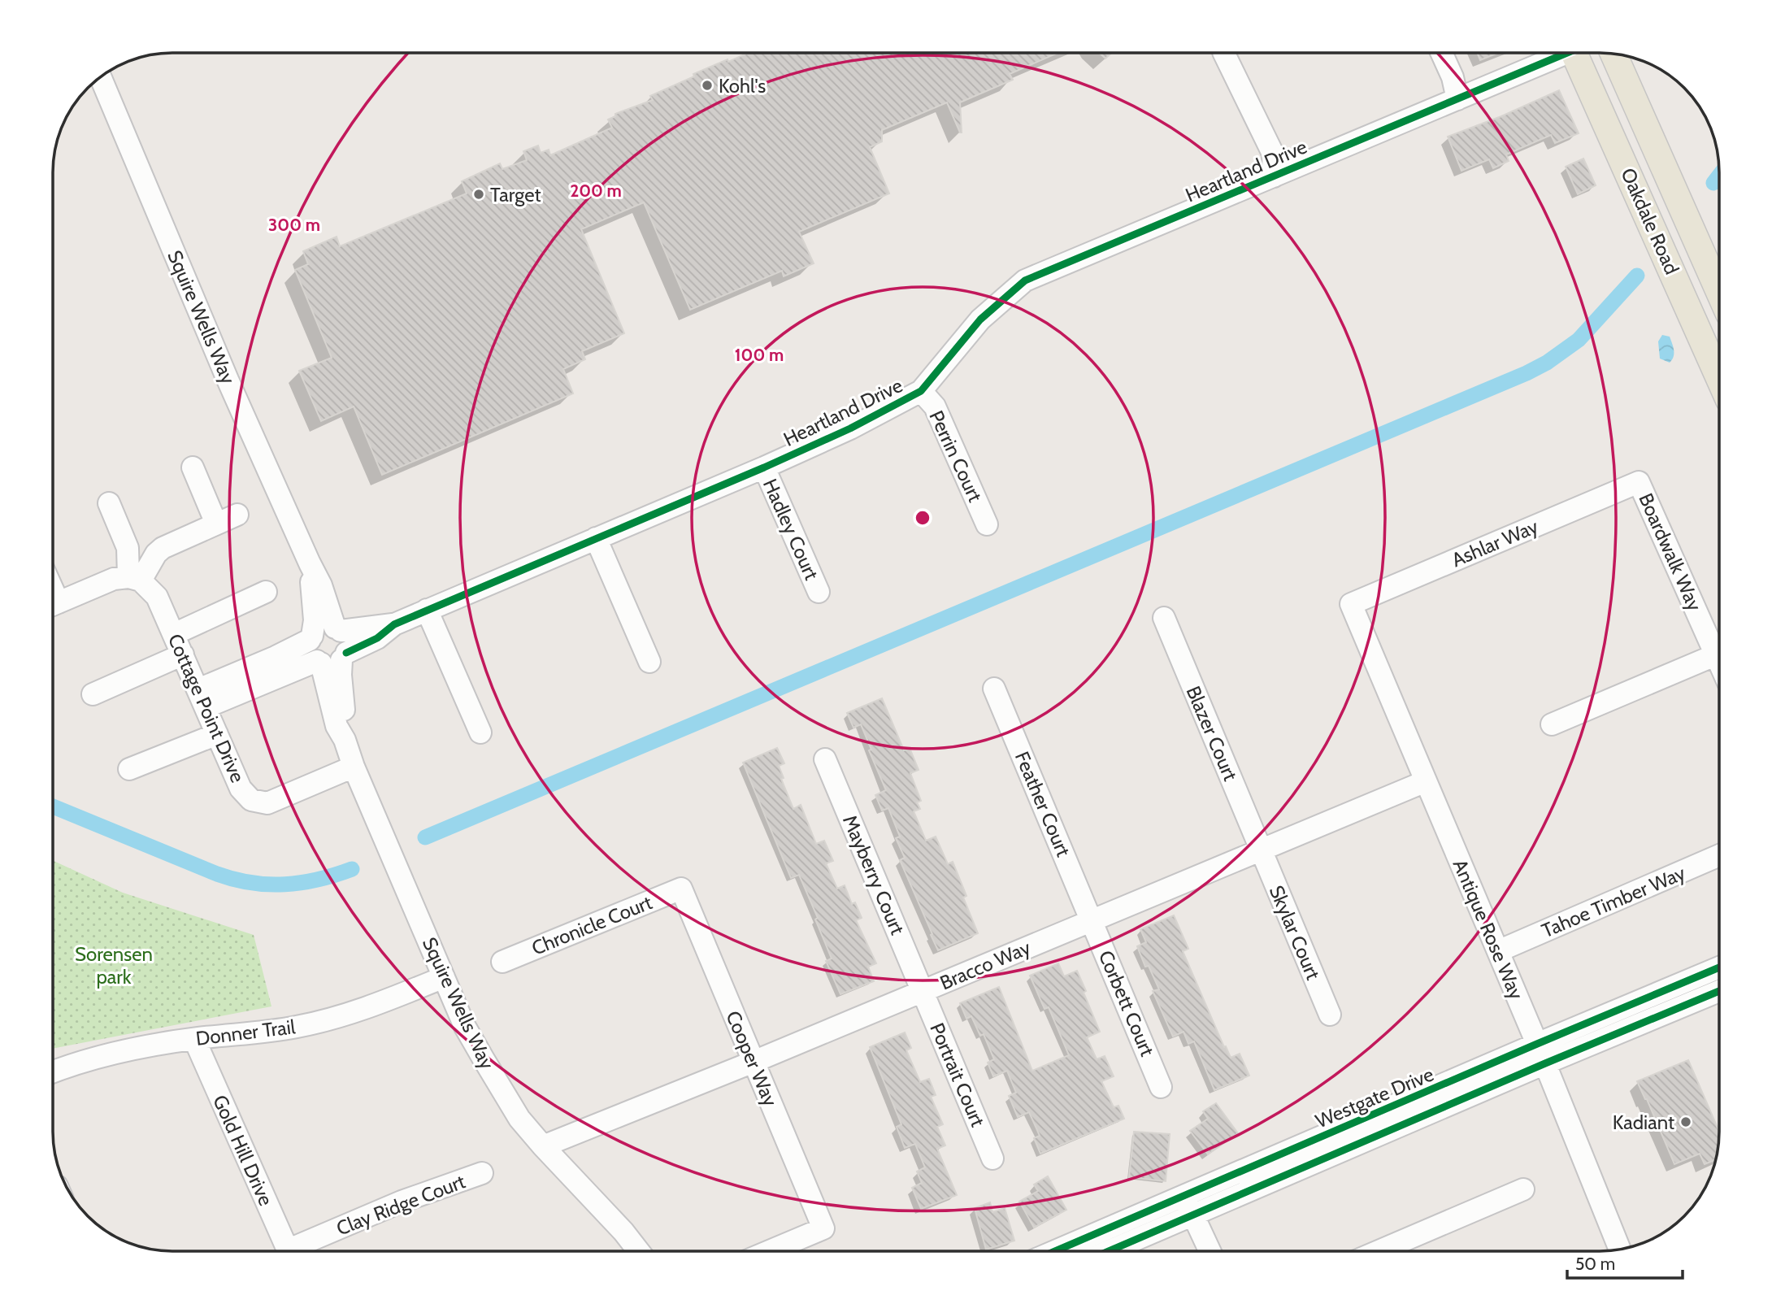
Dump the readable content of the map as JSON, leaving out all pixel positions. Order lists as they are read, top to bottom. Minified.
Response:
{"streets":{"main road":["Oakdale Road"],"street":["Heartland Drive","Squire Wells Way","Perrin Court","Hadley Court","Ashlar Way","Boardwalk Way","Cottage Point Drive","Blazer Court","Feather Court","Mayberry Court","Tahoe Timber Way","Chronicle Court","Antique Rose Way","Skylar Court","Bracco Way","Corbett Court","Donner Trail","Cooper Way","Portrait Court","Westgate Drive","Gold Hill Drive","Clay Ridge Court"]},"crossings":[["Heartland Drive","Squire Wells Way"],["Heartland Drive","Perrin Court"],["Heartland Drive","Hadley Court"],["Squire Wells Way","Cottage Point Drive"],["Squire Wells Way","Bracco Way"],["Squire Wells Way","Donner Trail"],["Ashlar Way","Boardwalk Way"],["Ashlar Way","Antique Rose Way"],["Blazer Court","Skylar Court"],["Blazer Court","Bracco Way"],["Feather Court","Bracco Way"],["Feather Court","Corbett Court"],["Mayberry Court","Bracco Way"],["Mayberry Court","Portrait Court"],["Tahoe Timber Way","Antique Rose Way"],["Chronicle Court","Cooper Way"],["Antique Rose Way","Bracco Way"],["Antique Rose Way","Westgate Drive"],["Skylar Court","Bracco Way"],["Bracco Way","Corbett Court"],["Bracco Way","Cooper Way"],["Bracco Way","Portrait Court"],["Donner Trail","Gold Hill Drive"]],"parks":["Sorensen park"],"places":["Kohl's","Target","Kadiant"],"scale_bar":"50 m","rings":["200 m","300 m","100 m"]}
